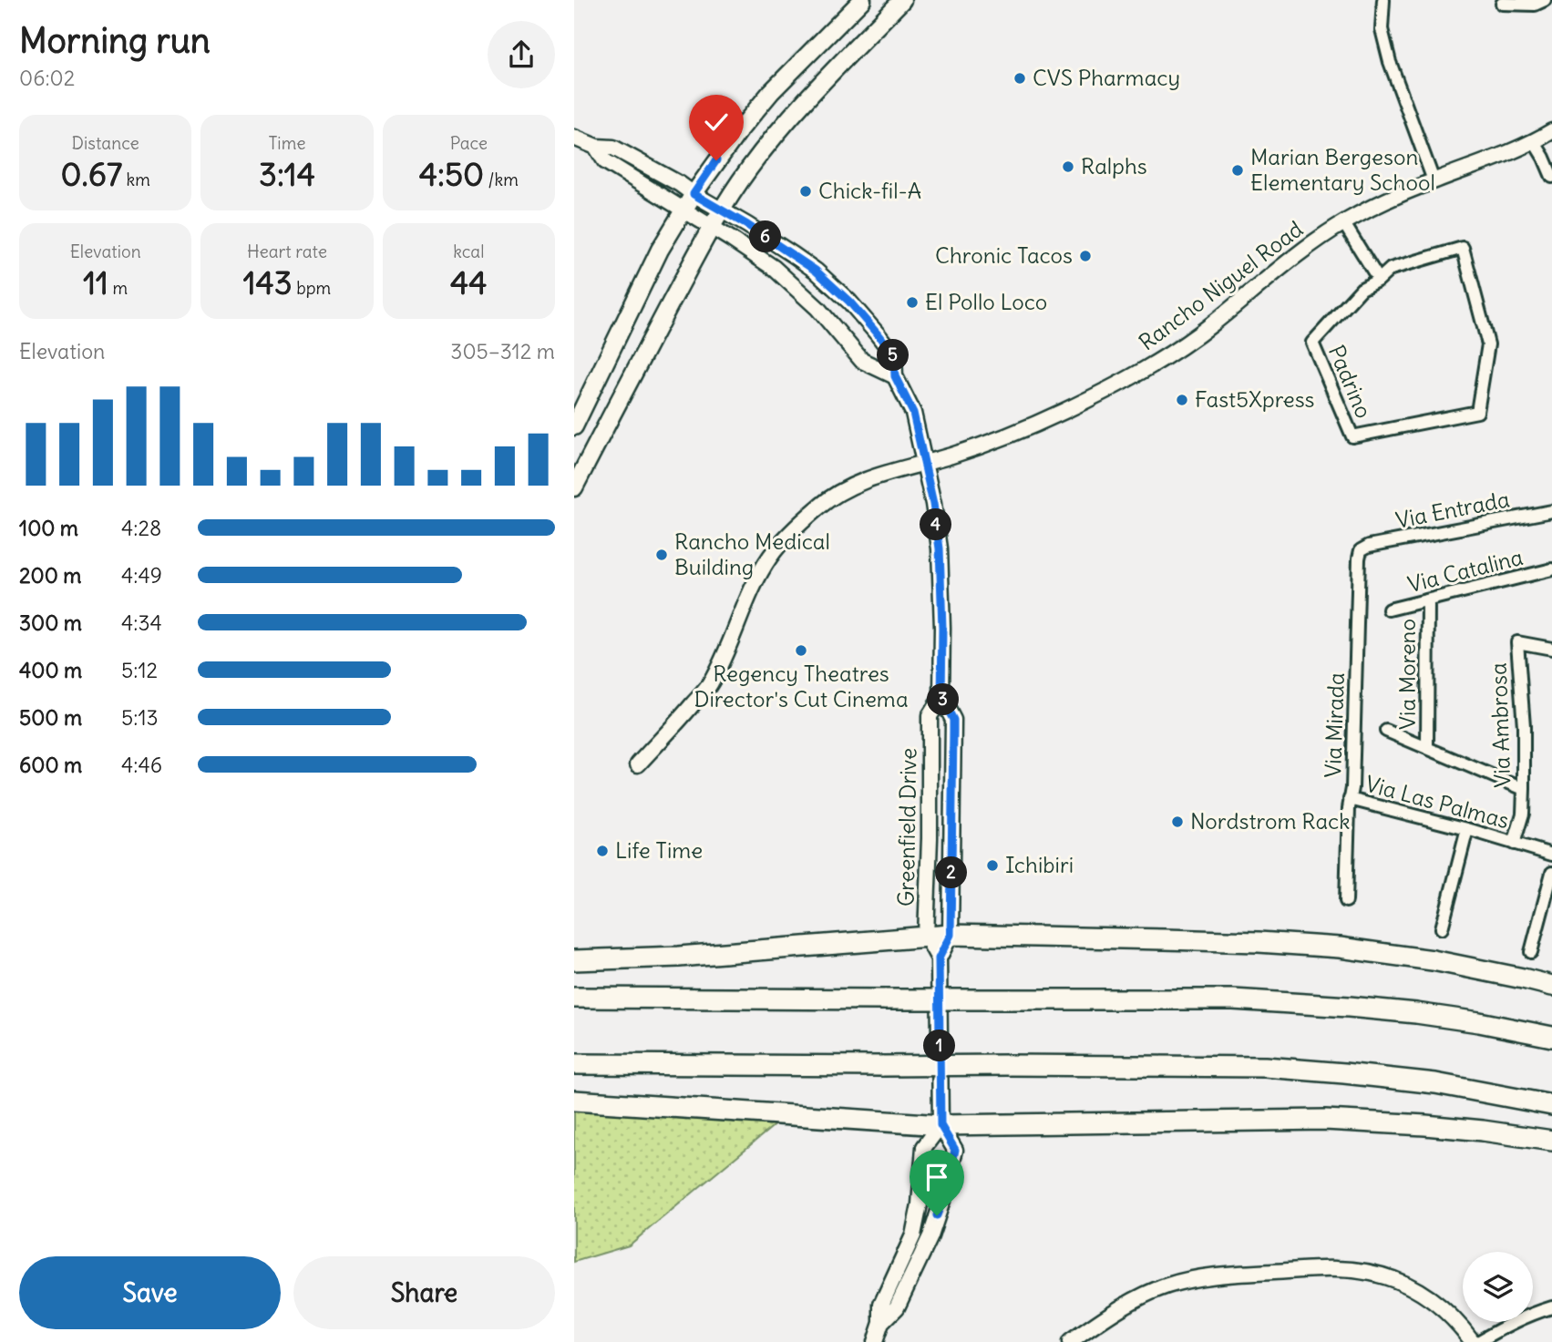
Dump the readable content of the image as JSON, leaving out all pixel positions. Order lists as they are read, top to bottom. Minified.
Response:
{"streets":{"street":["Rancho Niguel Road","Padrino","Via Entrada","Via Catalina","Via Moreno","Via Mirada","Via Ambrosa","Via Las Palmas","Greenfield Drive"]},"crossings":[["Rancho Niguel Road","Greenfield Drive"],["Via Entrada","Via Mirada"],["Via Catalina","Via Moreno"],["Via Mirada","Via Las Palmas"],["Via Ambrosa","Via Las Palmas"]],"places":["CVS Pharmacy","Ralphs","Marian Bergeson Elementary School","Chick-fil-A","Chronic Tacos","El Pollo Loco","Fast5Xpress","Rancho Medical Building","Regency Theatres Director's Cut Cinema","Nordstrom Rack","Life Time","Ichibiri"],"page":{"heading":["Morning run","06:02"],"stats":[["Distance","0.67 km"],["Time","3:14"],["Pace","4:50 /km"],["Elevation","11 m"],["Heart rate","143 bpm"],["kcal","44"]],"pins":["6","5","4","3","2","1"],"chart":["Elevation","305–312 m"],"list":[{"name":"100 m","note":"4:28"},{"name":"200 m","note":"4:49"},{"name":"300 m","note":"4:34"},{"name":"400 m","note":"5:12"},{"name":"500 m","note":"5:13"},{"name":"600 m","note":"4:46"}],"buttons":["Save","Share"]}}
